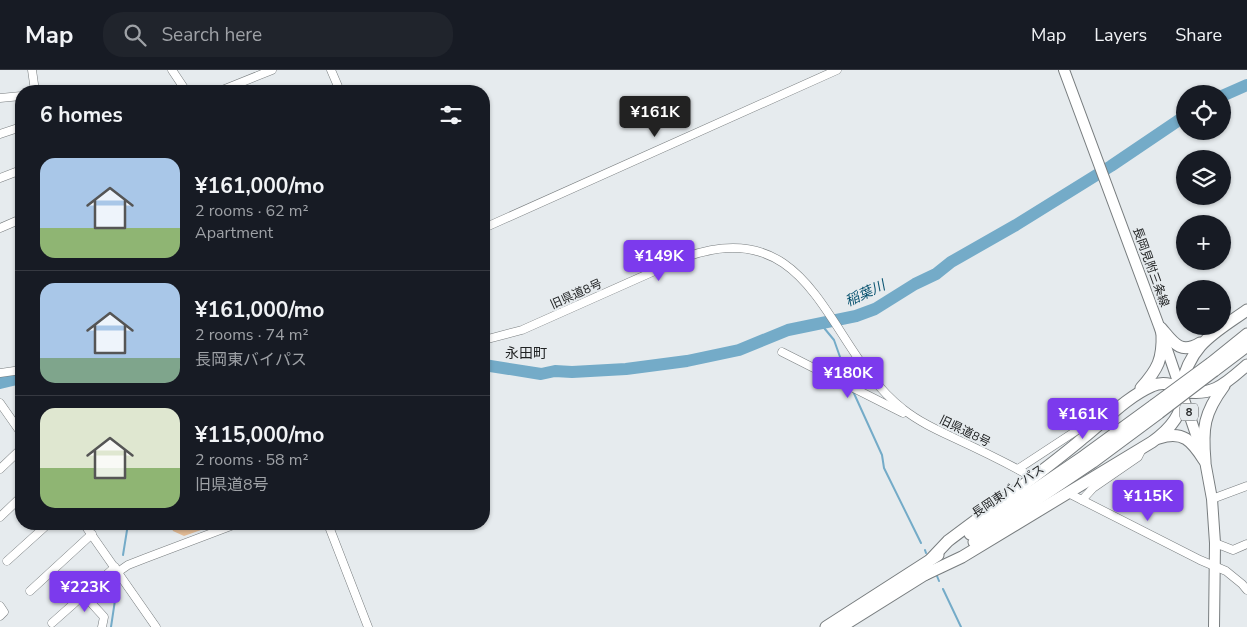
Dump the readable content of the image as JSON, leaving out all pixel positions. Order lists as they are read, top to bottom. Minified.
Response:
{"streets":{"highway":["8","長岡東バイパス"],"main road":["長岡見附三条線"],"street":["旧県道8号"]},"districts":["永田町"],"water":["稲葉川"],"page":{"header":"Map","search":"Search here","nav":["Map","Layers","Share"],"map_buttons":["+","−"],"heading":"6 homes","price":["¥161K","¥149K","¥180K","¥161K","¥115K","¥223K"],"list":[{"name":"¥161,000/mo","note":"2 rooms · 62 m² · Apartment"},{"name":"¥161,000/mo","note":"2 rooms · 74 m² · 長岡東バイパス"},{"name":"¥115,000/mo","note":"2 rooms · 58 m² · 旧県道8号"}]}}
